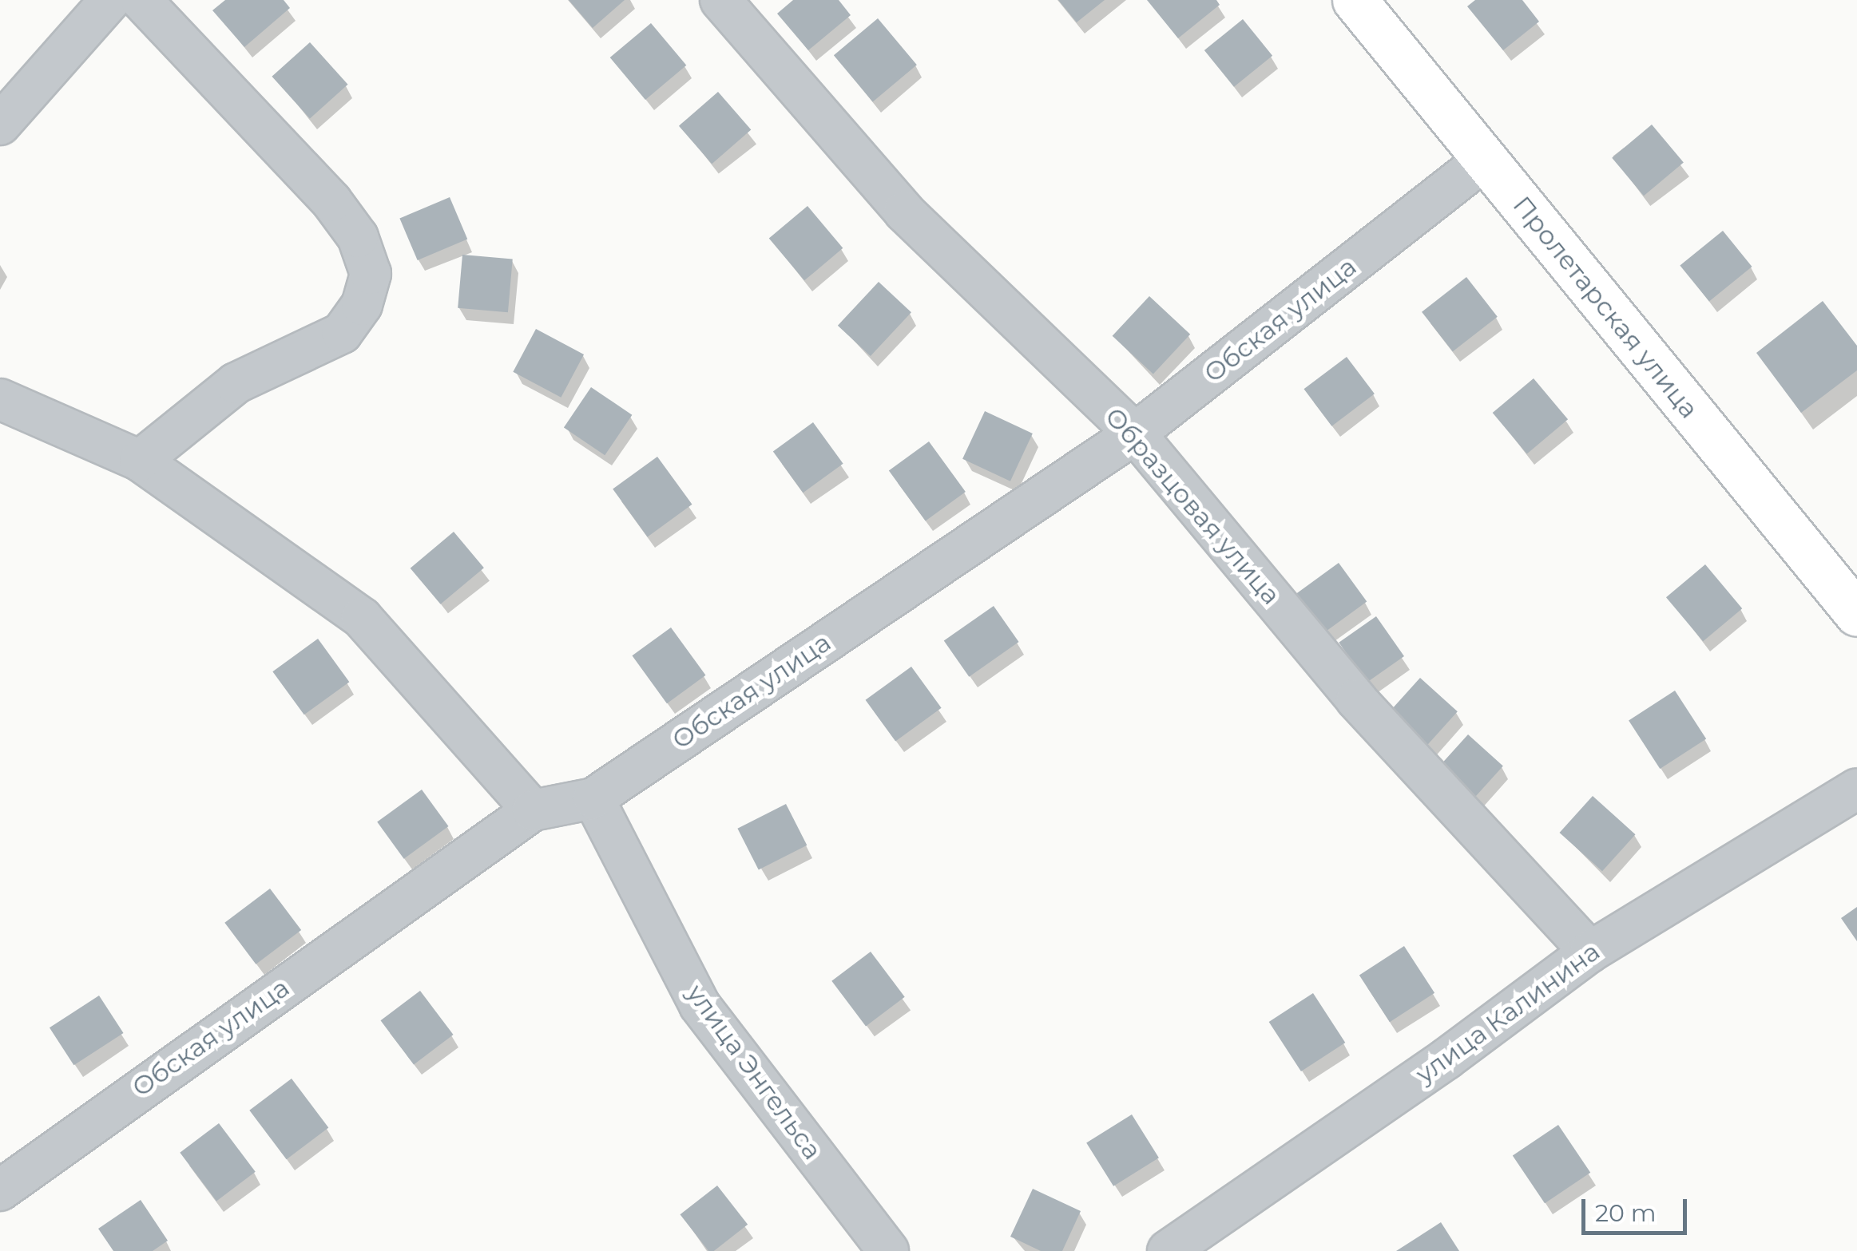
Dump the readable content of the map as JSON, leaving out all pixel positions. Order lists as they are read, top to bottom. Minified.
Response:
{"streets":{"main road":["Пролетарская улица"],"street":["Обская улица","Образцовая улица","улица Калинина","улица Энгельса"]},"crossings":[["Пролетарская улица","Обская улица"],["Обская улица","Образцовая улица"],["Обская улица","улица Энгельса"],["Образцовая улица","улица Калинина"]],"scale_bar":"20 m"}
